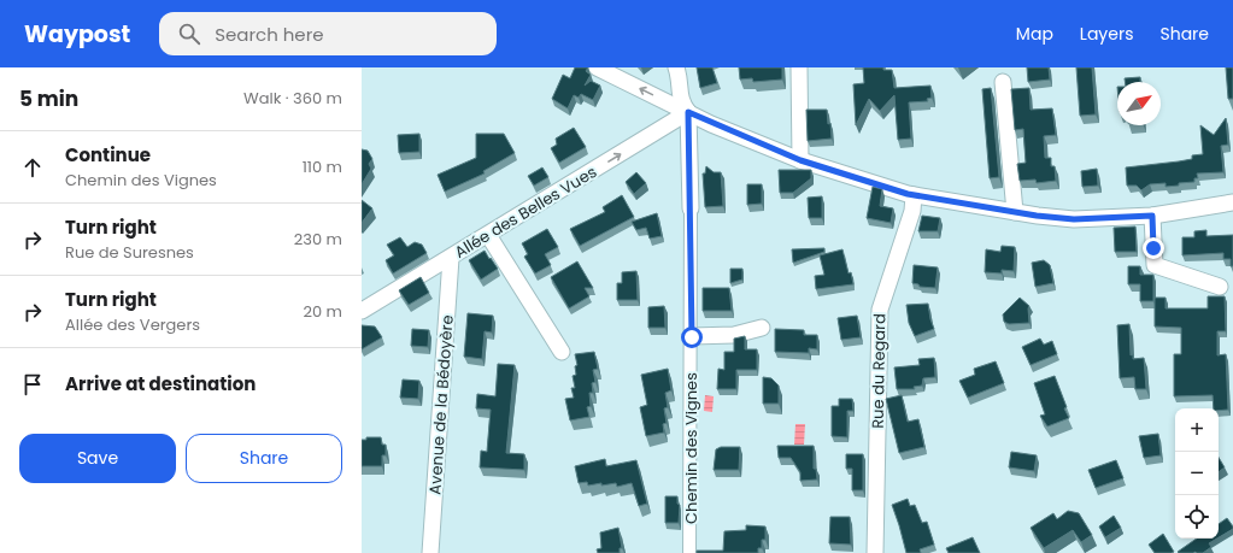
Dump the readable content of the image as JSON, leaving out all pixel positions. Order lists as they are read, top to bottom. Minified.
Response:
{"streets":{"street":["Allée des Belles Vues","Rue du Regard","Avenue de la Bédoyère","Chemin des Vignes"]},"crossings":[["Allée des Belles Vues","Avenue de la Bédoyère"],["Allée des Belles Vues","Chemin des Vignes"]],"one_way":["Allée des Belles Vues"],"north":"top right","page":{"header":"Waypost","search":"Search here","nav":["Map","Layers","Share"],"heading":["5 min","Walk · 360 m"],"list":[["Continue","Chemin des Vignes","110 m"],["Turn right","Rue de Suresnes","230 m"],["Turn right","Allée des Vergers","20 m"],"Arrive at destination"],"map_buttons":["+","−"],"buttons":["Save","Share"]}}
